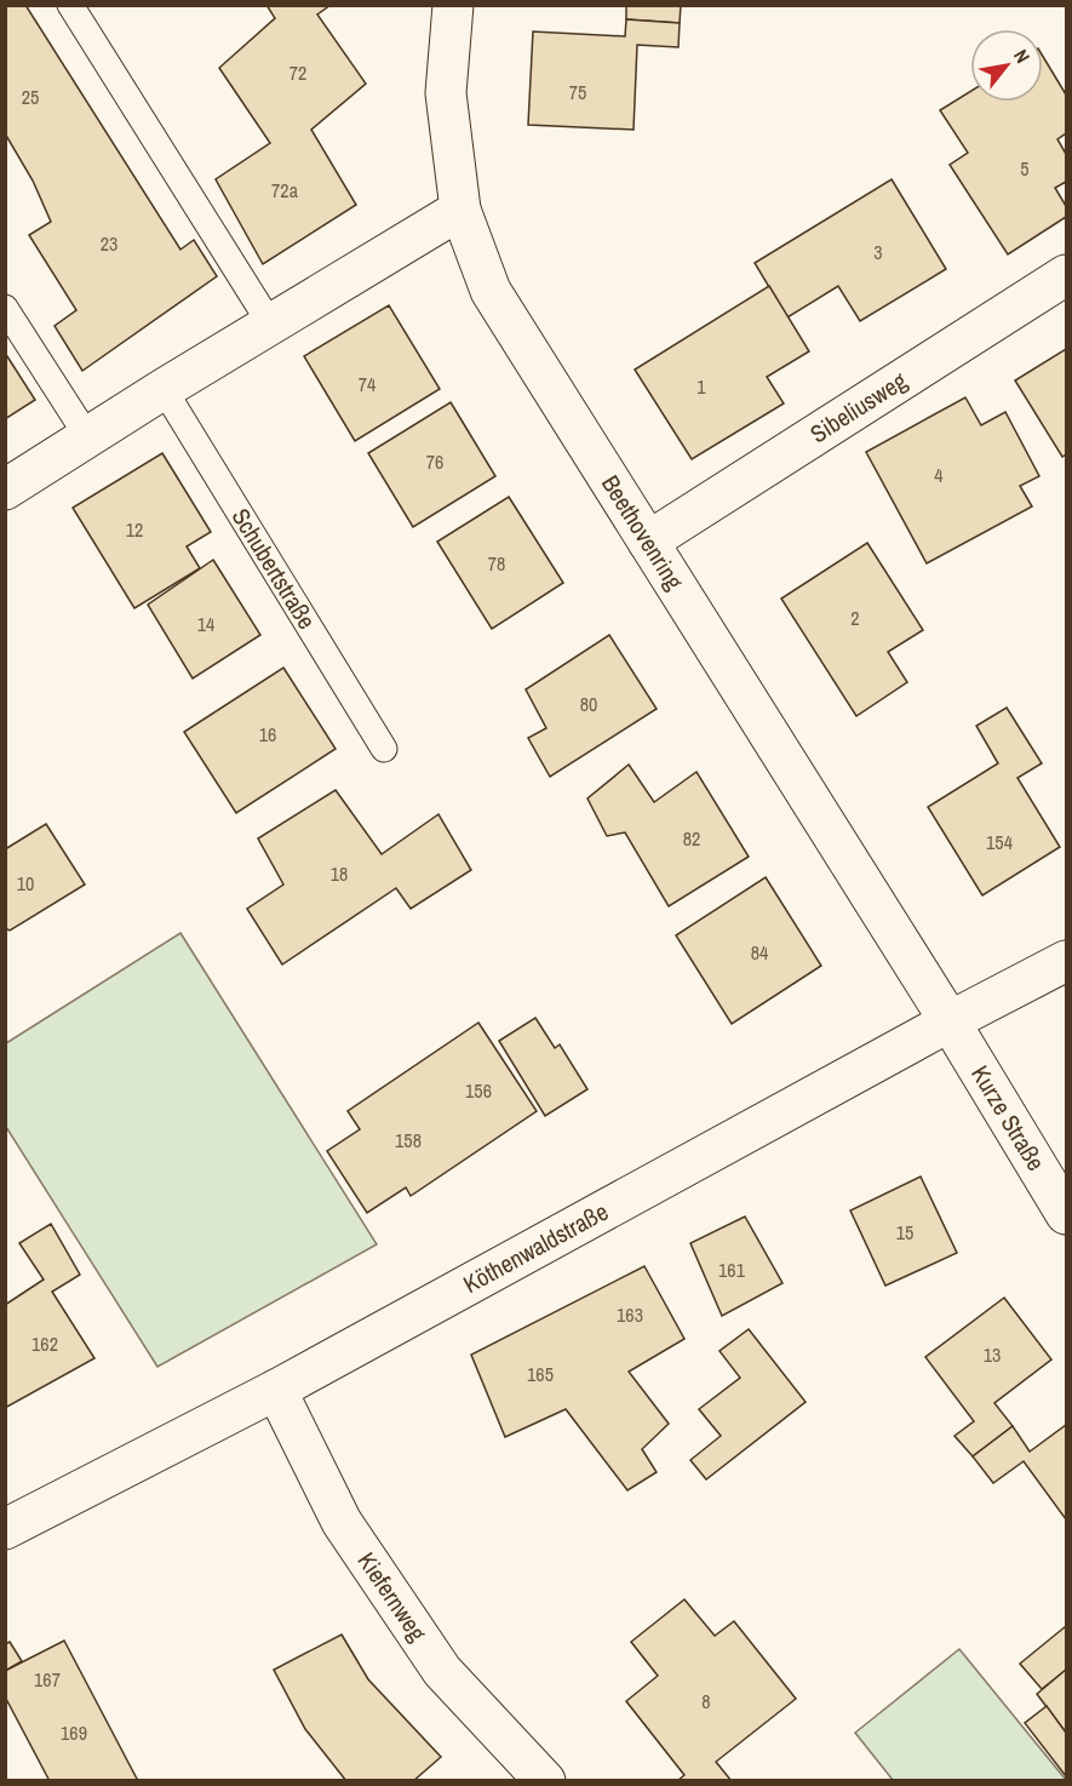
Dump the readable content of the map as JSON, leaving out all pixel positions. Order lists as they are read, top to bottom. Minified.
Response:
{"streets":{"street":["Sibeliusweg","Beethovenring","Kurze Straße","Köthenwaldstraße","Kiefernweg"],"lane":["Schubertstraße"]},"crossings":[["Sibeliusweg","Beethovenring"],["Beethovenring","Kurze Straße"],["Beethovenring","Köthenwaldstraße"],["Kurze Straße","Köthenwaldstraße"],["Köthenwaldstraße","Kiefernweg"]],"house_numbers":["72","75","25","5","72a","23","3","74","1","76","4","12","78","2","14","80","16","82","154","18","10","84","156","158","15","161","163","162","13","165","167","8","169"],"north":"top right"}
